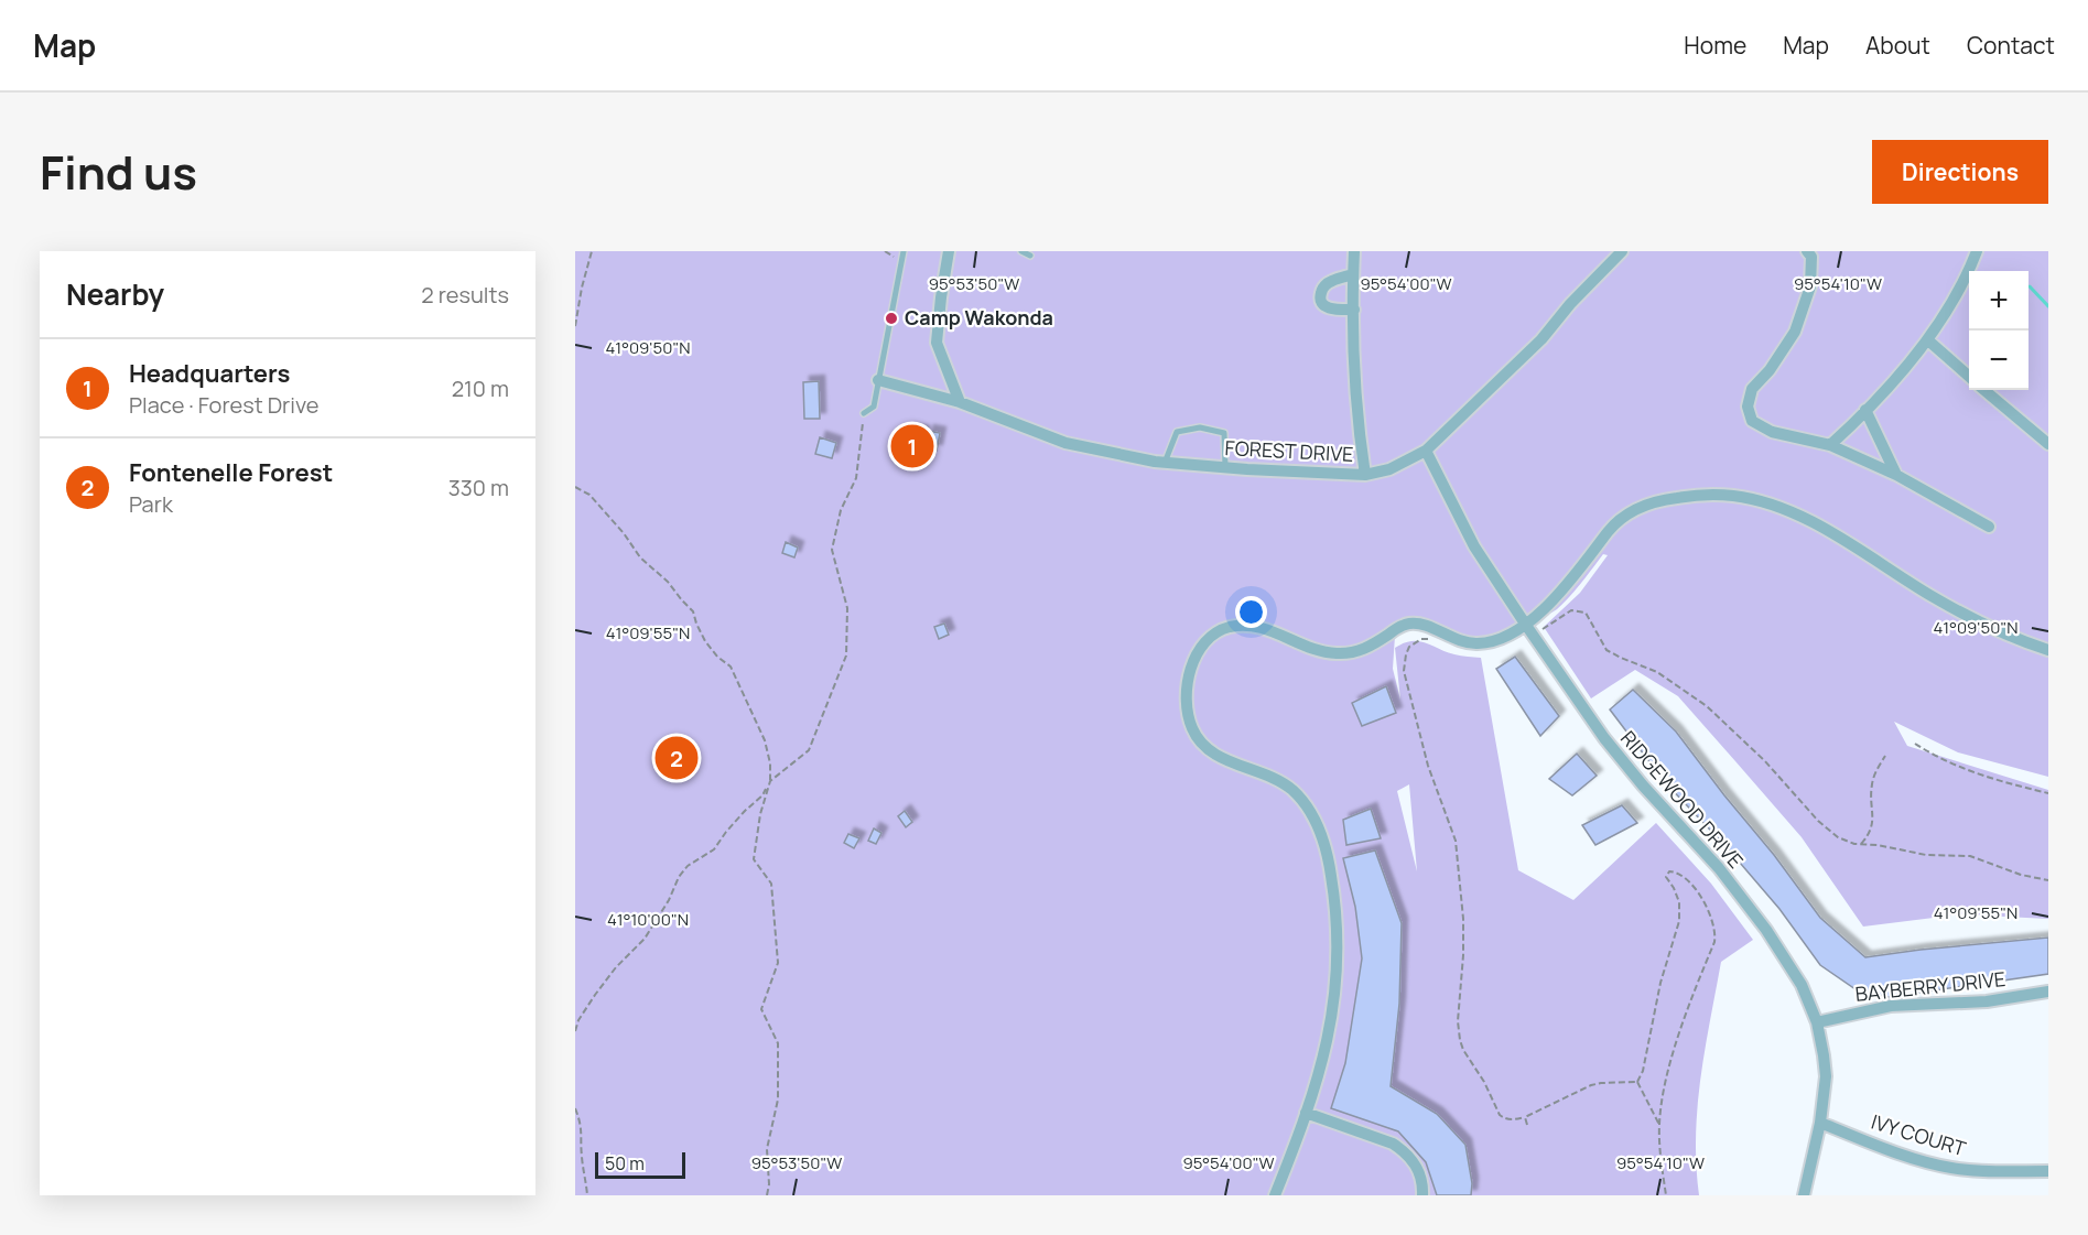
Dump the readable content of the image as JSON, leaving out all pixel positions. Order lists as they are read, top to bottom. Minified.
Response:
{"streets":{"street":["FOREST DRIVE","RIDGEWOOD DRIVE","BAYBERRY DRIVE","IVY COURT"]},"crossings":[["FOREST DRIVE","RIDGEWOOD DRIVE"],["RIDGEWOOD DRIVE","BAYBERRY DRIVE"],["RIDGEWOOD DRIVE","IVY COURT"]],"places":["Camp Wakonda"],"scale_bar":"50 m","page":{"header":"Map","nav":["Home","Map","About","Contact"],"title":"Find us","buttons":"Directions","heading":["Nearby","2 results"],"map_buttons":["+","−"],"list":[{"mark":"1","name":"Headquarters","note":"Place · Forest Drive","value":"210 m"},{"mark":"2","name":"Fontenelle Forest","note":"Park","value":"330 m"}],"pins":["1","2"],"scale":"50 m"},"coordinates":["95°54'10\"W","95°53'50\"W","95°54'00\"W","41°09'50\"N","41°09'55\"N","41°10'00\"N"]}
